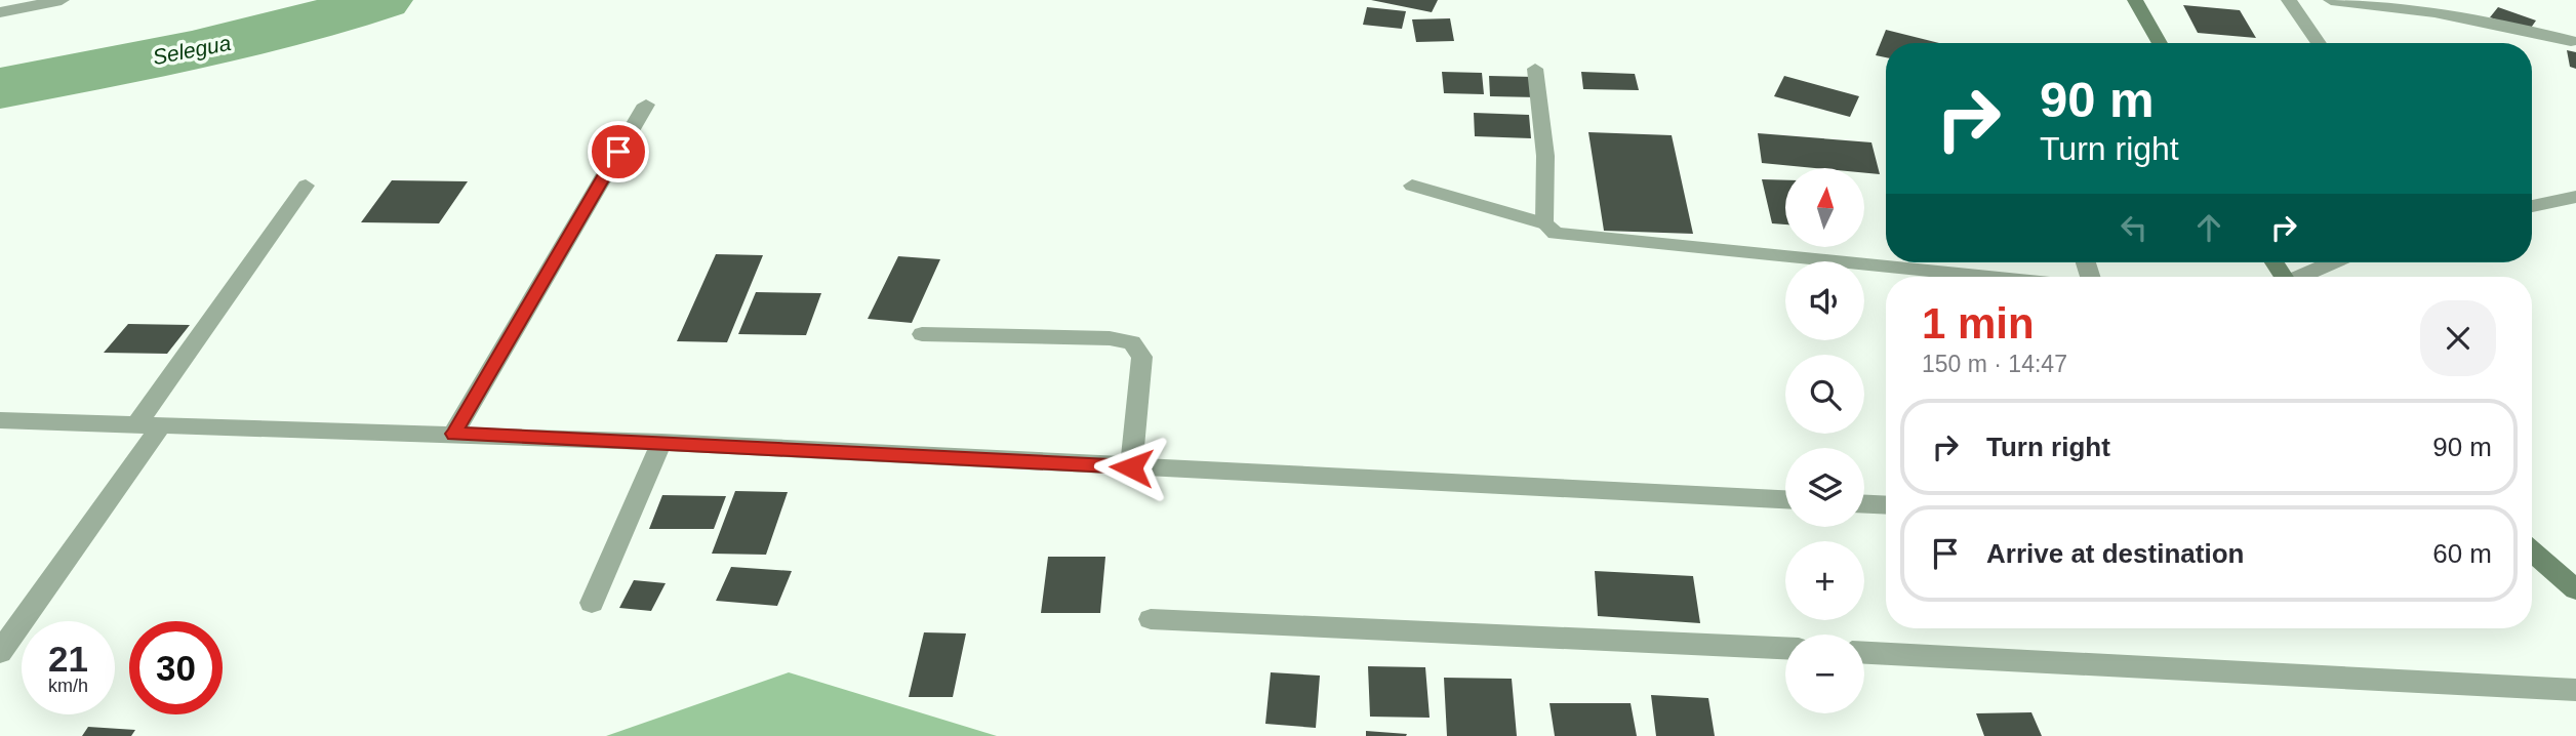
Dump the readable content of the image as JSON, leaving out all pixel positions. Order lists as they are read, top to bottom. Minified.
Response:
{"water":["Selegua"],"north":"top","page":{"turn":["90 m","Turn right"],"map_buttons":["+","−"],"heading":["1 min","150 m · 14:47"],"list":[{"name":"Turn right","value":"90 m"},{"name":"Arrive at destination","value":"60 m"}],"speed":"21 km/h","limit":"30"}}
